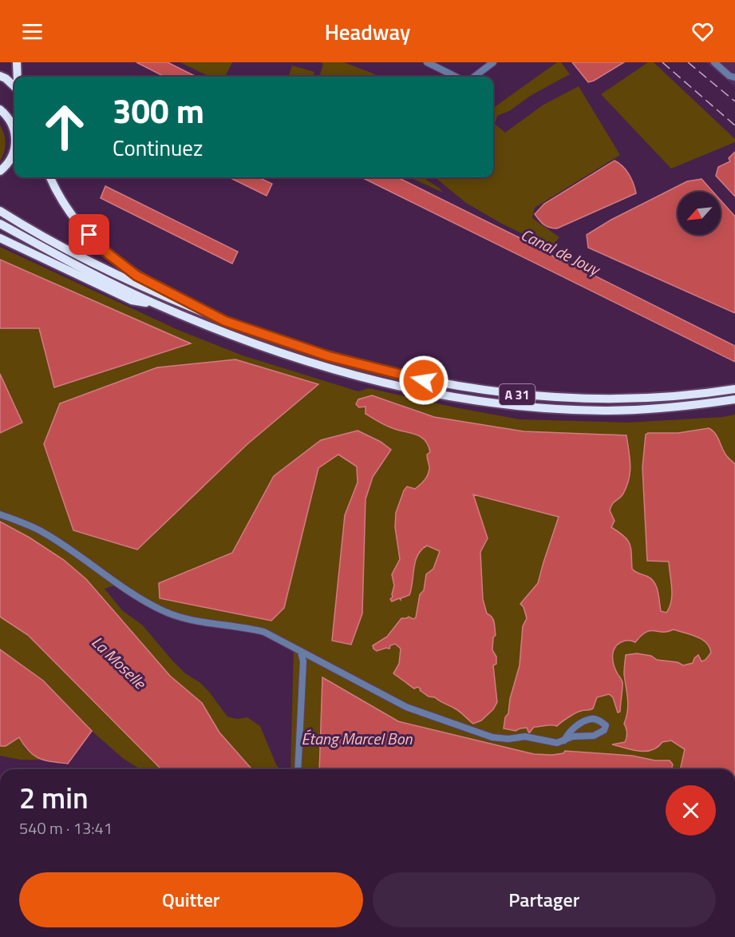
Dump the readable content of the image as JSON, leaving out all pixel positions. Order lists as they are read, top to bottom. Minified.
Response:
{"streets":{"highway":["A 31"]},"water":["Canal de Jouy","La Moselle","Étang Marcel Bon"],"north":"bottom left","page":{"header":"Headway","turn":["300 m","Continuez"],"heading":["2 min","540 m · 13:41"],"buttons":["Quitter","Partager"]}}
